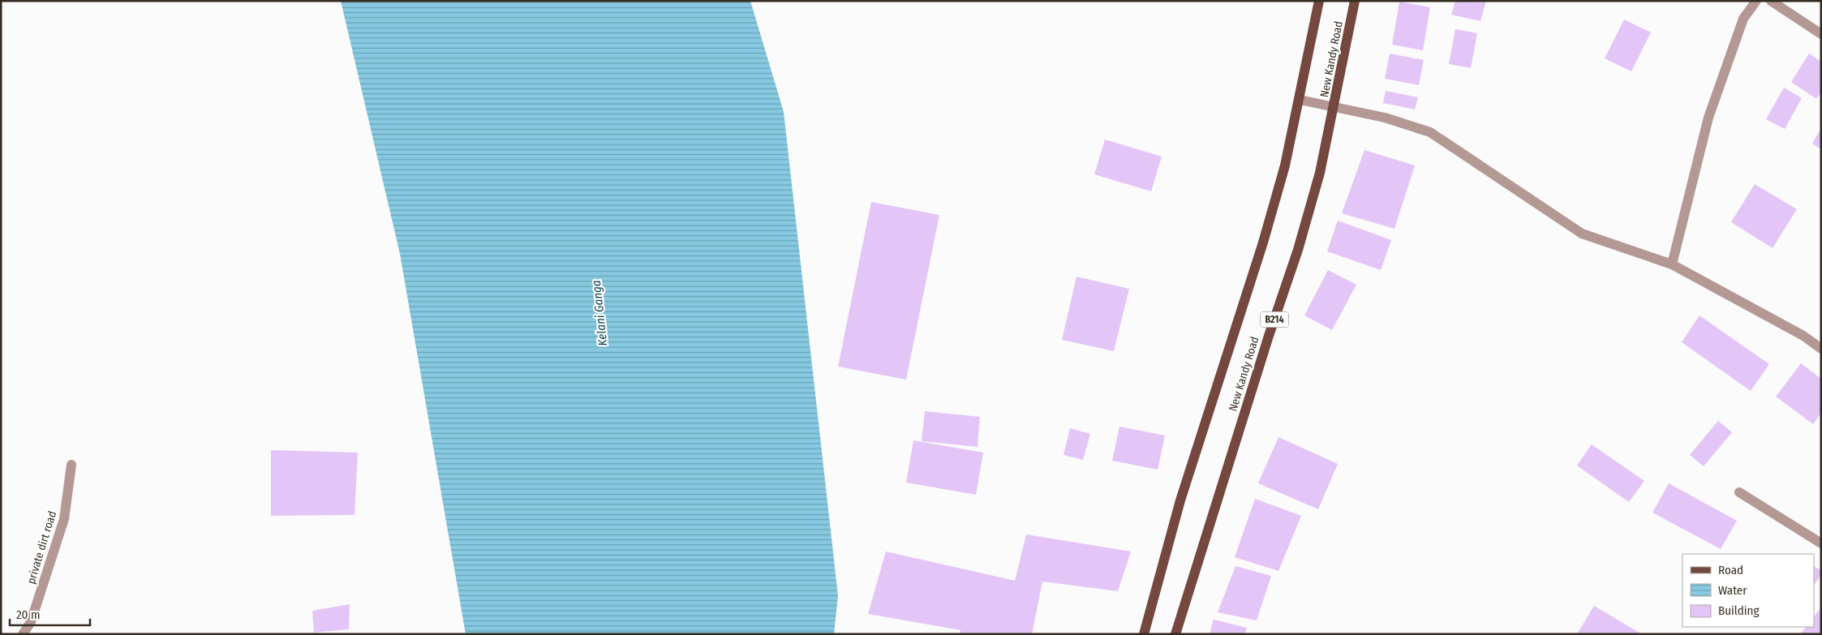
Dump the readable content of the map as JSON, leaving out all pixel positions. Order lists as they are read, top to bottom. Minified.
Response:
{"streets":{"main road":["New Kandy Road","B214"],"street":["private dirt road"]},"water":["Kelani Ganga"],"legend":["Road","Water","Building"],"scale_bar":"20 m"}
